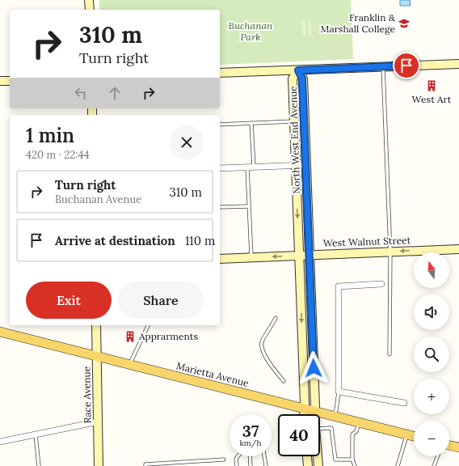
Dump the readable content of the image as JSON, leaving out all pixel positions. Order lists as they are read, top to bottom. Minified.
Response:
{"streets":{"main road":["Marietta Avenue"],"street":["North West End Avenue","West Walnut Street","Race Avenue"]},"crossings":[["North West End Avenue","West Walnut Street"],["North West End Avenue","Marietta Avenue"],["Marietta Avenue","Race Avenue"]],"one_way":["West Walnut Street"],"parks":["Buchanan Park"],"places":{"school or university":["Franklin & Marshall College"],"building":["West Art","Apprarments"]},"north":"top","page":{"turn":["310 m","Turn right"],"heading":["1 min","420 m · 22:44"],"list":[{"name":"Turn right","note":"Buchanan Avenue","value":"310 m"},{"name":"Arrive at destination","value":"110 m"}],"map_buttons":["+","−"],"buttons":["Exit","Share"],"speed":"37 km/h","limit":"40"}}
